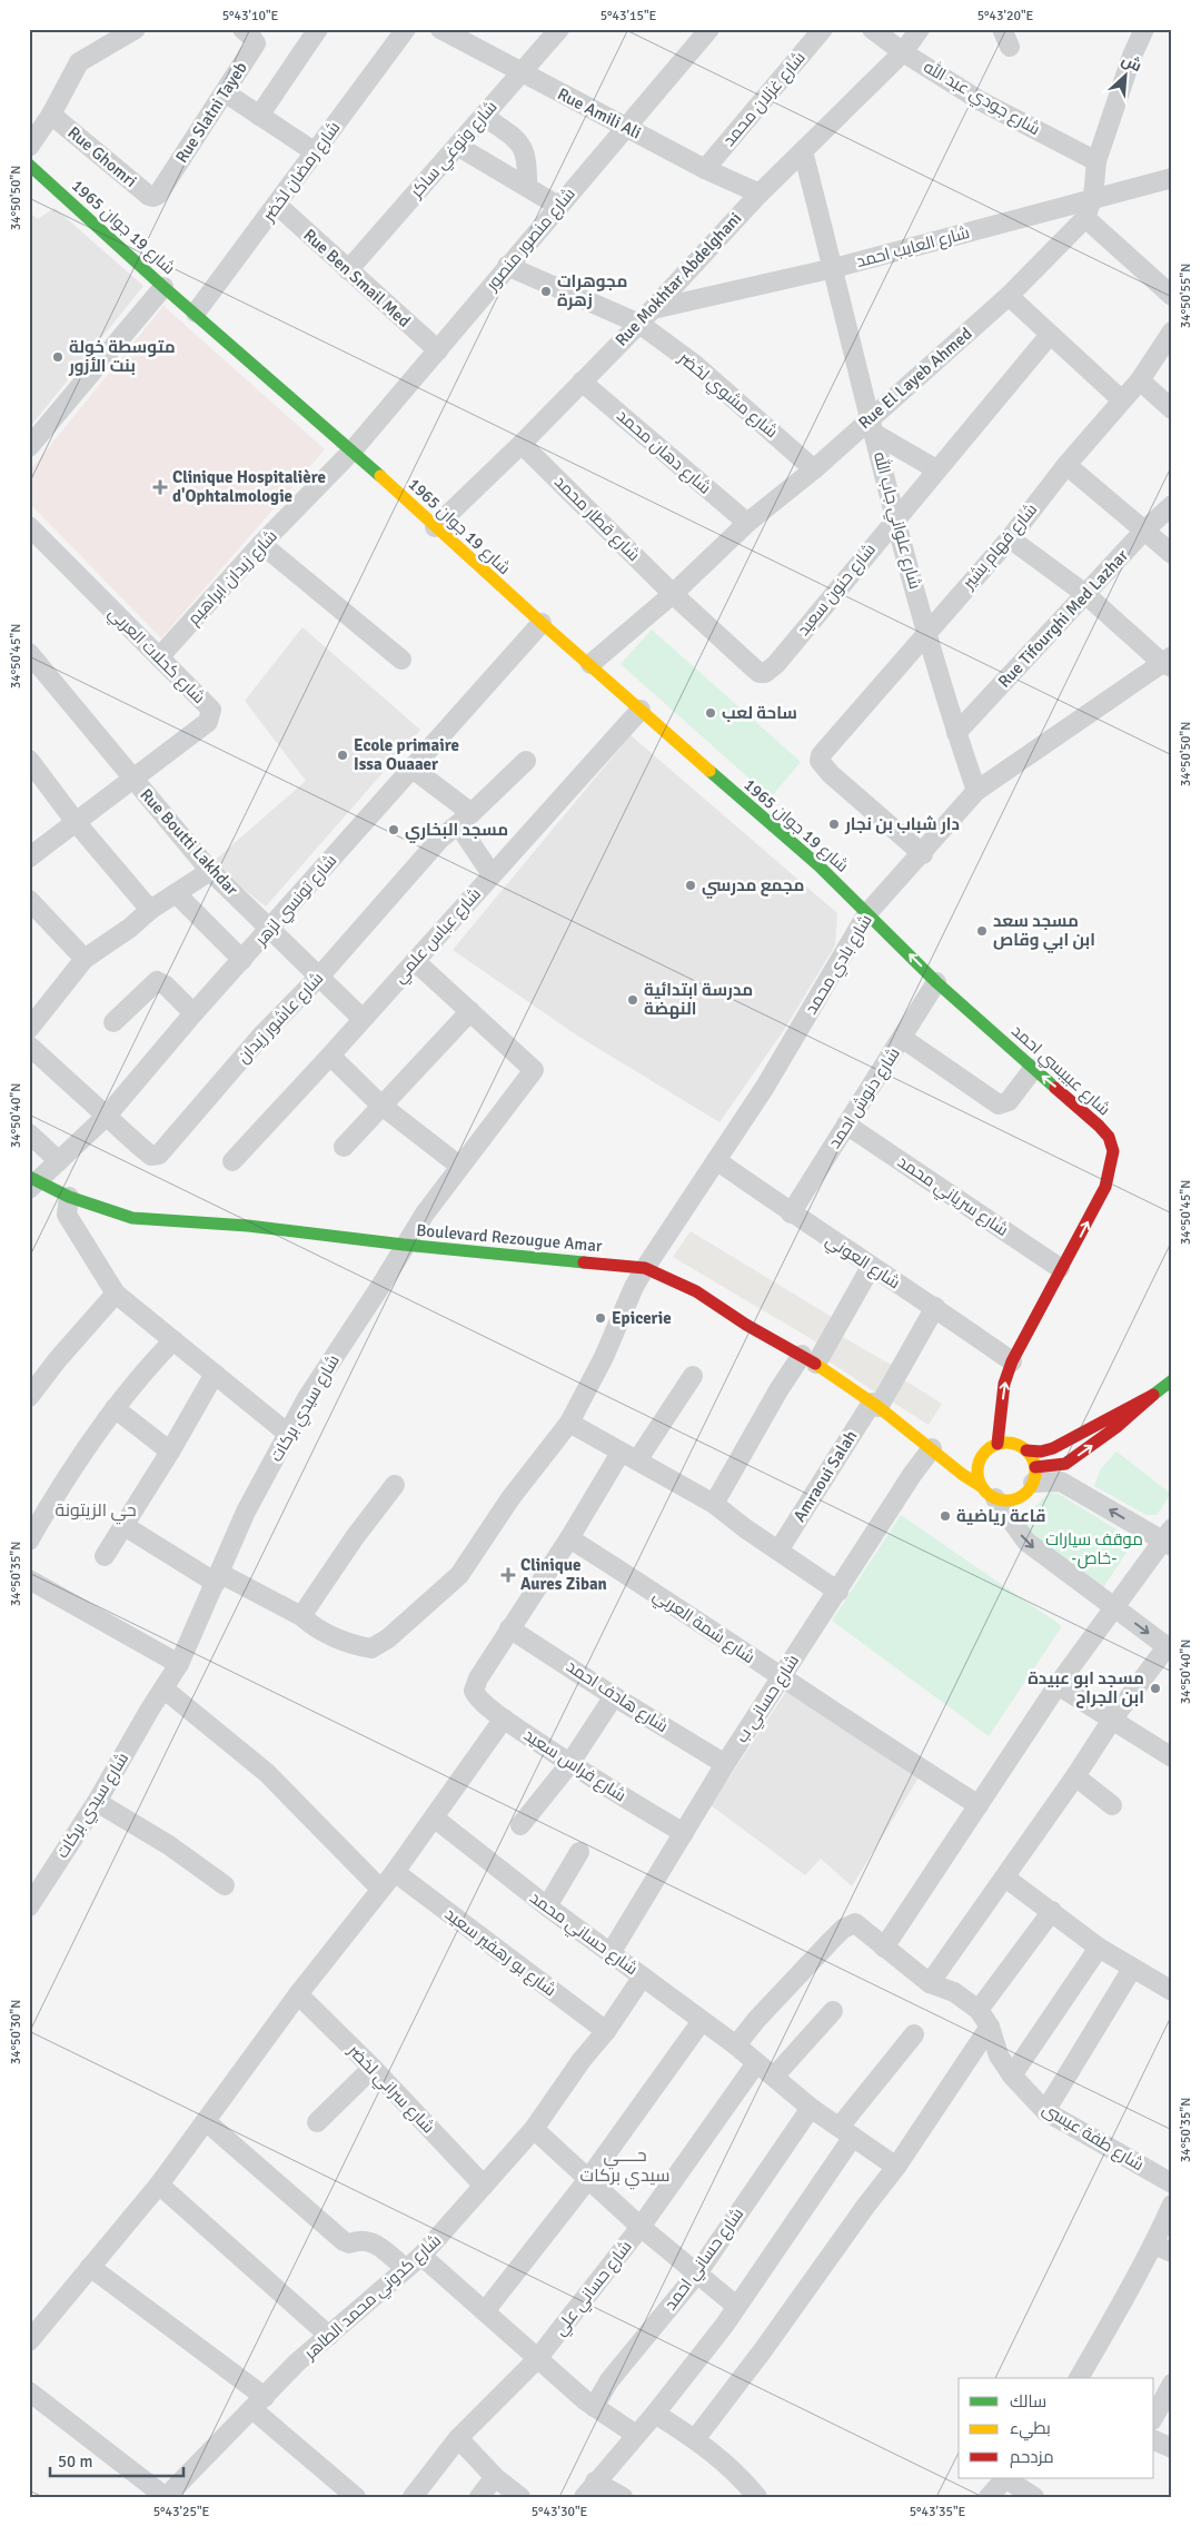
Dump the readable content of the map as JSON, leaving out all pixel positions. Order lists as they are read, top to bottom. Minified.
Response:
{"streets":{"street":["شارع جودي عبد الله","شارع غزلان محمد","Rue Slatni Tayeb","Rue Amili Ali","شارع ونوغي ساكر","Rue Ghomri","شارع رمضان لخضر","شارع 19 جوان 1965","شارع منصور منصور","شارع العايب احمد","Rue Ben Smail Med","Rue Mokhtar Abdelghani","Rue El Layeb Ahmed","شارع مشوي لخضر","شارع دهان محمد","شارع قطار محمد","شارع علواني جاب الله","شارع فهام بشير","شارع زيدان ابراهيم","شارع حنون سعيد","Rue Tifourghi Med Lazhar","شارع كحلات العربي","Rue Boutti Lakhdar","شارع تونسي لزهر","شارع عباس علمي","شارع بادي محمد","شارع عاشور زيدان","شارع عبيبسي احمد","شارع دنوش احمد","شارع سرياني محمد","Boulevard Rezougue Amar","شارع العوني","شارع سيدي بركات","Amraoui Salah","شارع شمة العربي","شارع هادف احمد","شارع حساني ب","شارع فراس سعيد","شارع حساني محمد","شارع بو رهفير سعيد","شارع سراني لخضر","شارع طفة عيسى","شارع حساني احمد","شارع حساني علي","شارع كدوني محمد الطاهر"]},"crossings":[["شارع جودي عبد الله","Rue Mokhtar Abdelghani"],["شارع جودي عبد الله","Rue El Layeb Ahmed"],["شارع غزلان محمد","Rue Amili Ali"],["Rue Slatni Tayeb","Rue Ghomri"],["Rue Amili Ali","شارع ونوغي ساكر"],["Rue Amili Ali","شارع منصور منصور"],["Rue Amili Ali","Rue Mokhtar Abdelghani"],["شارع ونوغي ساكر","Rue Ben Smail Med"],["شارع رمضان لخضر","شارع 19 جوان 1965"],["شارع رمضان لخضر","Rue Ben Smail Med"],["شارع 19 جوان 1965","شارع منصور منصور"],["شارع 19 جوان 1965","Rue Mokhtar Abdelghani"],["شارع 19 جوان 1965","Rue El Layeb Ahmed"],["شارع 19 جوان 1965","شارع زيدان ابراهيم"],["شارع 19 جوان 1965","شارع تونسي لزهر"],["شارع 19 جوان 1965","شارع عباس علمي"],["شارع 19 جوان 1965","شارع بادي محمد"],["شارع 19 جوان 1965","شارع عبيبسي احمد"],["شارع منصور منصور","Rue Ben Smail Med"],["شارع منصور منصور","شارع مشوي لخضر"],["شارع منصور منصور","شارع زيدان ابراهيم"],["شارع العايب احمد","Rue Mokhtar Abdelghani"],["شارع العايب احمد","Rue El Layeb Ahmed"],["شارع العايب احمد","شارع علواني جاب الله"],["Rue Mokhtar Abdelghani","شارع مشوي لخضر"],["Rue Mokhtar Abdelghani","شارع دهان محمد"],["Rue Mokhtar Abdelghani","شارع قطار محمد"],["Rue Mokhtar Abdelghani","شارع علواني جاب الله"],["Rue El Layeb Ahmed","شارع مشوي لخضر"],["Rue El Layeb Ahmed","شارع دهان محمد"],["Rue El Layeb Ahmed","شارع قطار محمد"],["Rue El Layeb Ahmed","شارع علواني جاب الله"],["Rue El Layeb Ahmed","شارع حنون سعيد"],["شارع قطار محمد","شارع حنون سعيد"],["شارع علواني جاب الله","شارع فهام بشير"],["شارع علواني جاب الله","شارع حنون سعيد"],["شارع علواني جاب الله","Rue Tifourghi Med Lazhar"],["شارع علواني جاب الله","شارع بادي محمد"],["شارع فهام بشير","شارع بادي محمد"],["شارع زيدان ابراهيم","شارع كحلات العربي"],["شارع كحلات العربي","Rue Boutti Lakhdar"],["Rue Boutti Lakhdar","شارع تونسي لزهر"],["Rue Boutti Lakhdar","شارع عباس علمي"],["Rue Boutti Lakhdar","شارع عاشور زيدان"],["شارع تونسي لزهر","شارع عاشور زيدان"],["شارع تونسي لزهر","Boulevard Rezougue Amar"],["شارع عباس علمي","شارع سيدي بركات"],["شارع بادي محمد","شارع عبيبسي احمد"],["شارع بادي محمد","Boulevard Rezougue Amar"],["شارع بادي محمد","شارع العوني"],["شارع بادي محمد","شارع سيدي بركات"],["شارع عبيبسي احمد","شارع دنوش احمد"],["شارع عبيبسي احمد","شارع سرياني محمد"],["شارع عبيبسي احمد","Boulevard Rezougue Amar"],["شارع عبيبسي احمد","شارع العوني"],["شارع دنوش احمد","شارع سرياني محمد"],["شارع دنوش احمد","شارع العوني"],["Boulevard Rezougue Amar","شارع سيدي بركات"],["Boulevard Rezougue Amar","Amraoui Salah"],["Boulevard Rezougue Amar","شارع حساني ب"],["شارع العوني","Amraoui Salah"],["شارع شمة العربي","شارع حساني ب"],["شارع هادف احمد","شارع حساني ب"],["شارع هادف احمد","شارع فراس سعيد"],["شارع حساني ب","شارع فراس سعيد"],["شارع حساني ب","شارع حساني محمد"],["شارع حساني محمد","شارع حساني احمد"],["شارع حساني محمد","شارع حساني علي"],["شارع حساني محمد","شارع كدوني محمد الطاهر"],["شارع بو رهفير سعيد","شارع كدوني محمد الطاهر"],["شارع سراني لخضر","شارع كدوني محمد الطاهر"]],"one_way":["شارع عبيبسي احمد"],"districts":["حي الزيتونة","حــــي سيدي بركات"],"parks":["موقف سيارات -خاص-"],"places":{"other":["مجوهرات زهرة","متوسطة خولة بنت الأزور","ساحة لعب","Ecole primaire Issa Ouaaer","دار شباب بن نجار","مسجد البخاري","مجمع مدرسي","مسجد سعد ابن ابي وقاص","مدرسة ابتدائية النهضة","Epicerie","قاعة رياضية","مسجد ابو عبيدة ابن الجراح"],"health":["Clinique Hospitalière d'Ophtalmologie","Clinique Aures Ziban"]},"legend":["سالك","بطيء","مزدحم"],"scale_bar":"50 m","north":"top right","coordinates":["5°43'10\"E","5°43'15\"E","5°43'20\"E","34°50'50\"N","34°50'55\"N","34°50'45\"N","34°50'40\"N","34°50'35\"N","34°50'30\"N","5°43'25\"E","5°43'30\"E","5°43'35\"E"]}
